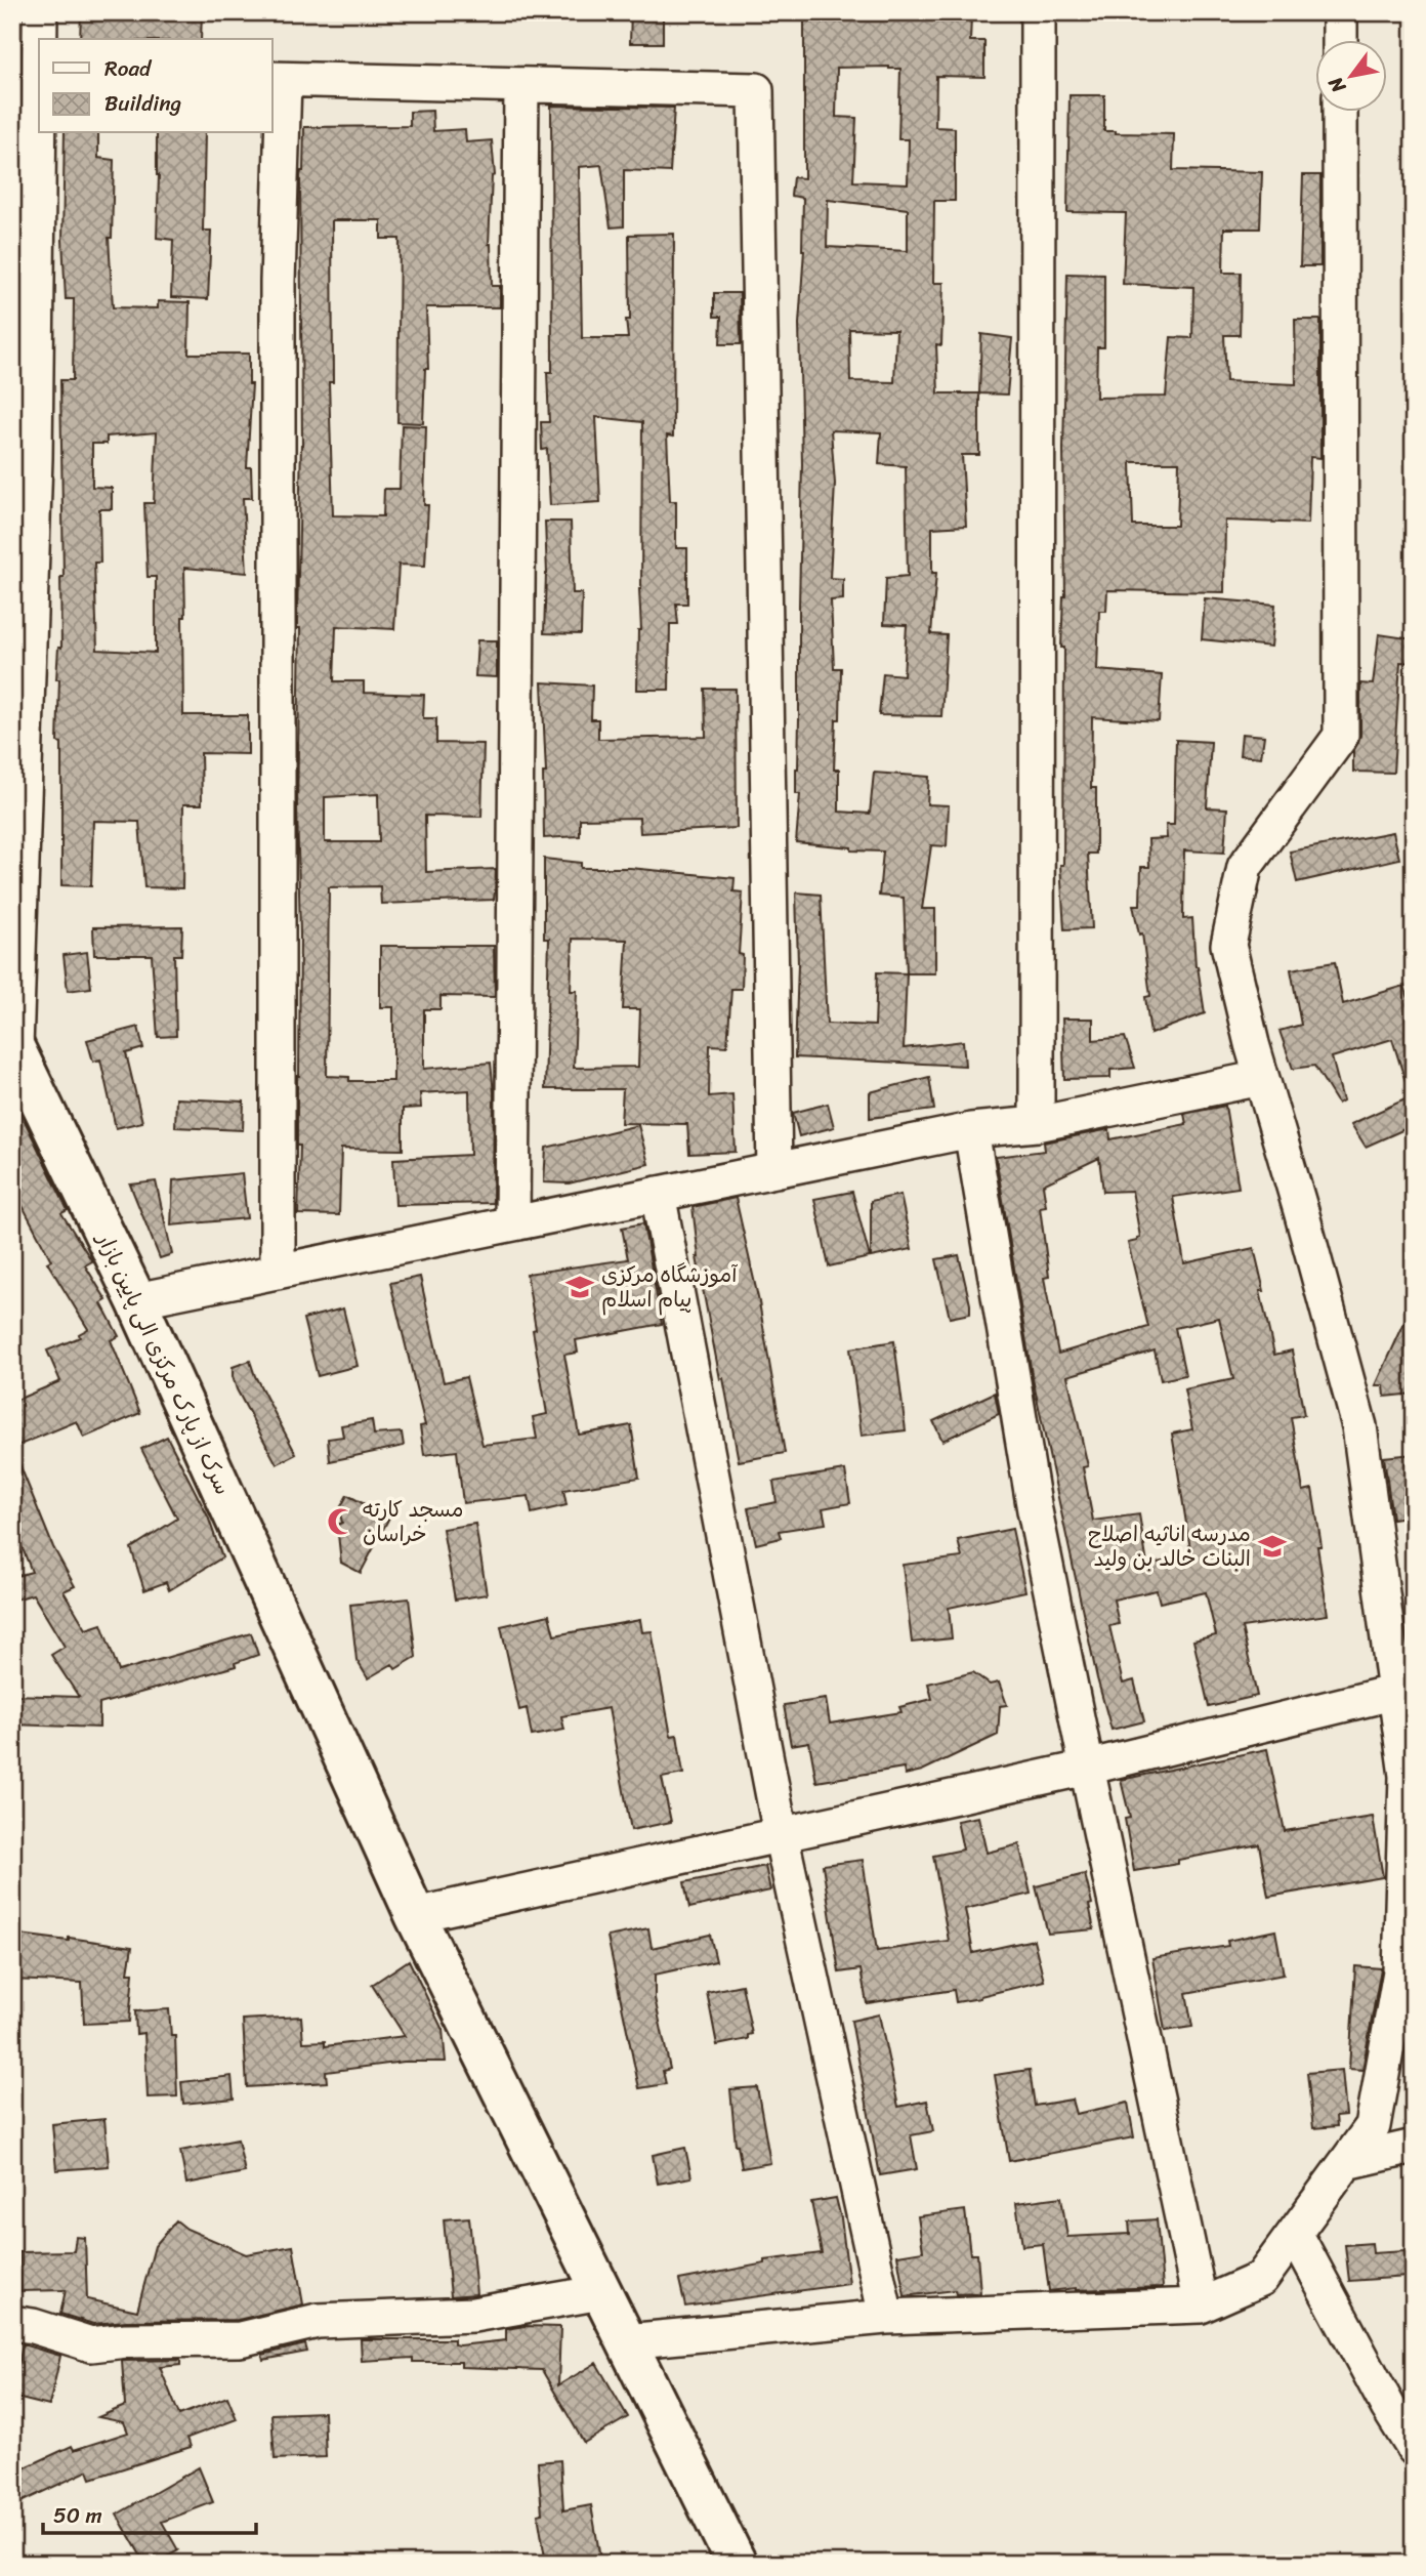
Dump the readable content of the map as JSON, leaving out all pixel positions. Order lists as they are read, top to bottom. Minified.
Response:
{"streets":{"main road":["سرک از پارک مرکزی الی پایین بازار"]},"places":{"school or university":["آموزشگاه مرکزی پیام اسلام","مدرسه اناثیه اصلاح البنات خالد بن ولید"],"mosque":["مسجد کارته خراسان"]},"legend":["Road","Building"],"scale_bar":"50 m","north":"bottom left"}
